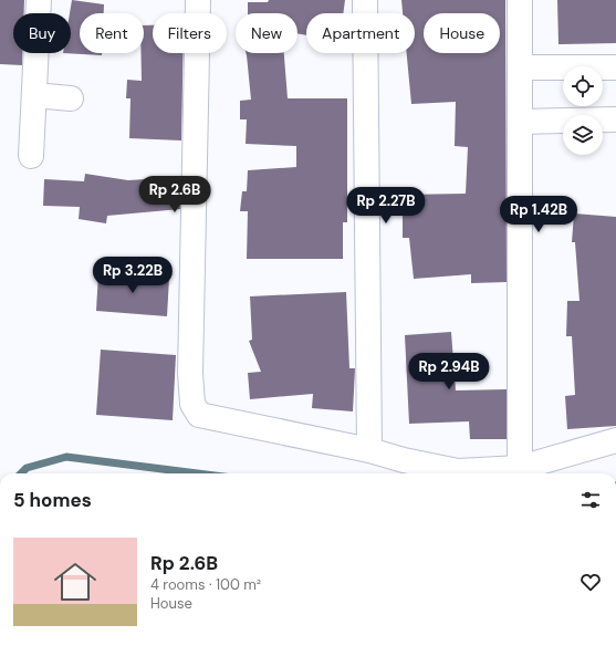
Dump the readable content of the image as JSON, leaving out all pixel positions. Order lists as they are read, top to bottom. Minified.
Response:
{"page":{"chip":["Buy","Rent","Filters","New","Apartment","House"],"price":["Rp 2.6B","Rp 2.27B","Rp 1.42B","Rp 3.22B","Rp 2.94B"],"heading":"5 homes","list":[{"name":"Rp 2.6B","note":"4 rooms · 100 m² · House"}]}}
